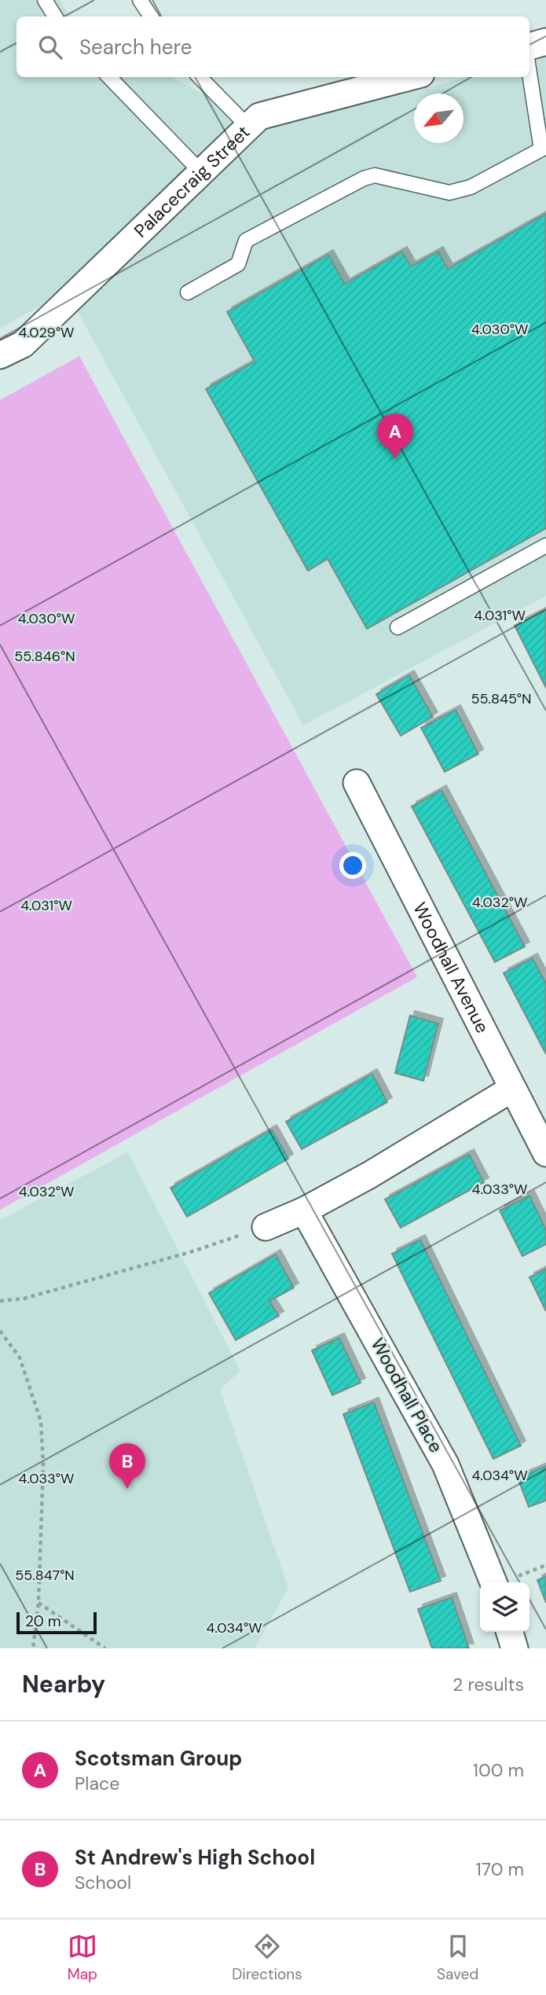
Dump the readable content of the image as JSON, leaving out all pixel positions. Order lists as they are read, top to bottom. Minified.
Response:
{"streets":{"street":["Palacecraig Street","Woodhall Avenue","Woodhall Place"]},"scale_bar":"20 m","north":"bottom left","page":{"search":"Search here","pins":["A","B"],"scale":"20 m","heading":["Nearby","2 results"],"list":[{"mark":"A","name":"Scotsman Group","note":"Place","value":"100 m"},{"mark":"B","name":"St Andrew's High School","note":"School","value":"170 m"}],"nav":["Map","Directions","Saved"]},"coordinates":["4.030°W","4.029°W","4.031°W","55.846°N","55.845°N","4.032°W","4.033°W","4.034°W","55.847°N"]}
